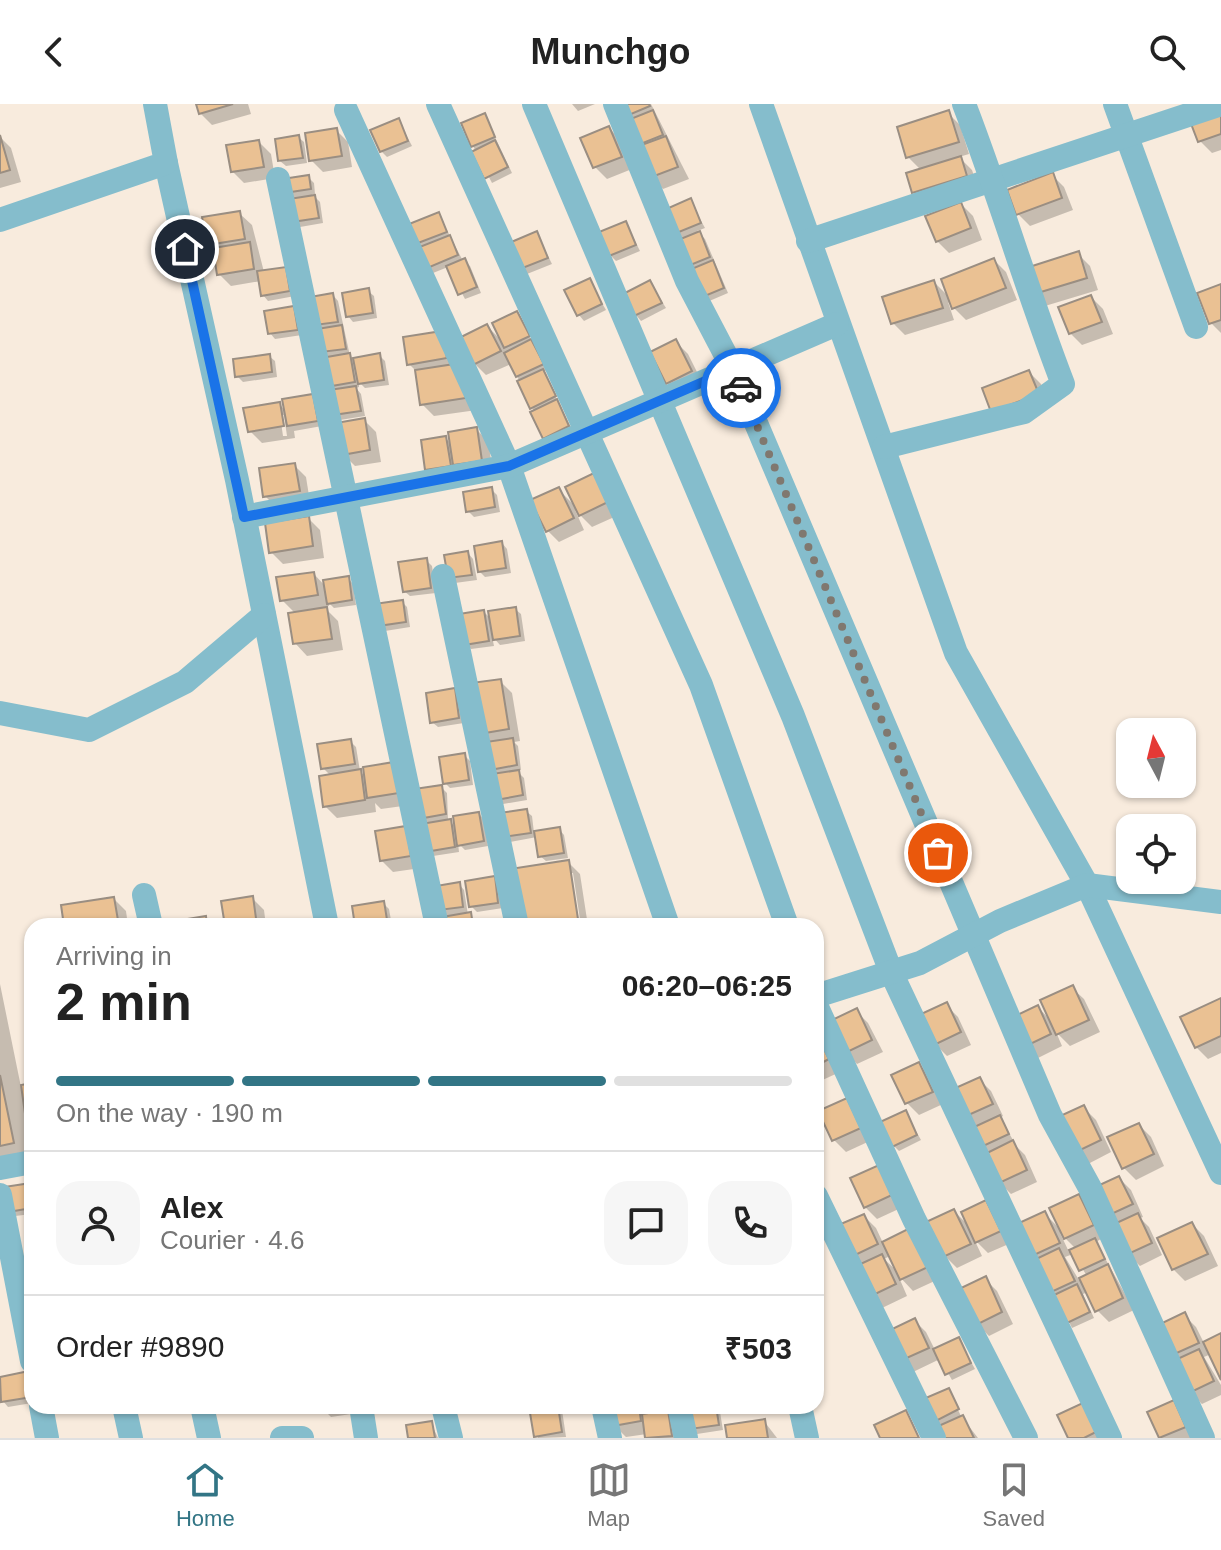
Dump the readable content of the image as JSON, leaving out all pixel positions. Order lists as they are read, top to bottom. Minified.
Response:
{"north":"top","page":{"header":"Munchgo","heading":["2 min","Arriving in","06:20–06:25"],"panel":["Alex","Courier · 4.6","Order #9890","₹503"],"bar":"On the way · 190 m","tabs":["Home","Map","Saved"]}}
